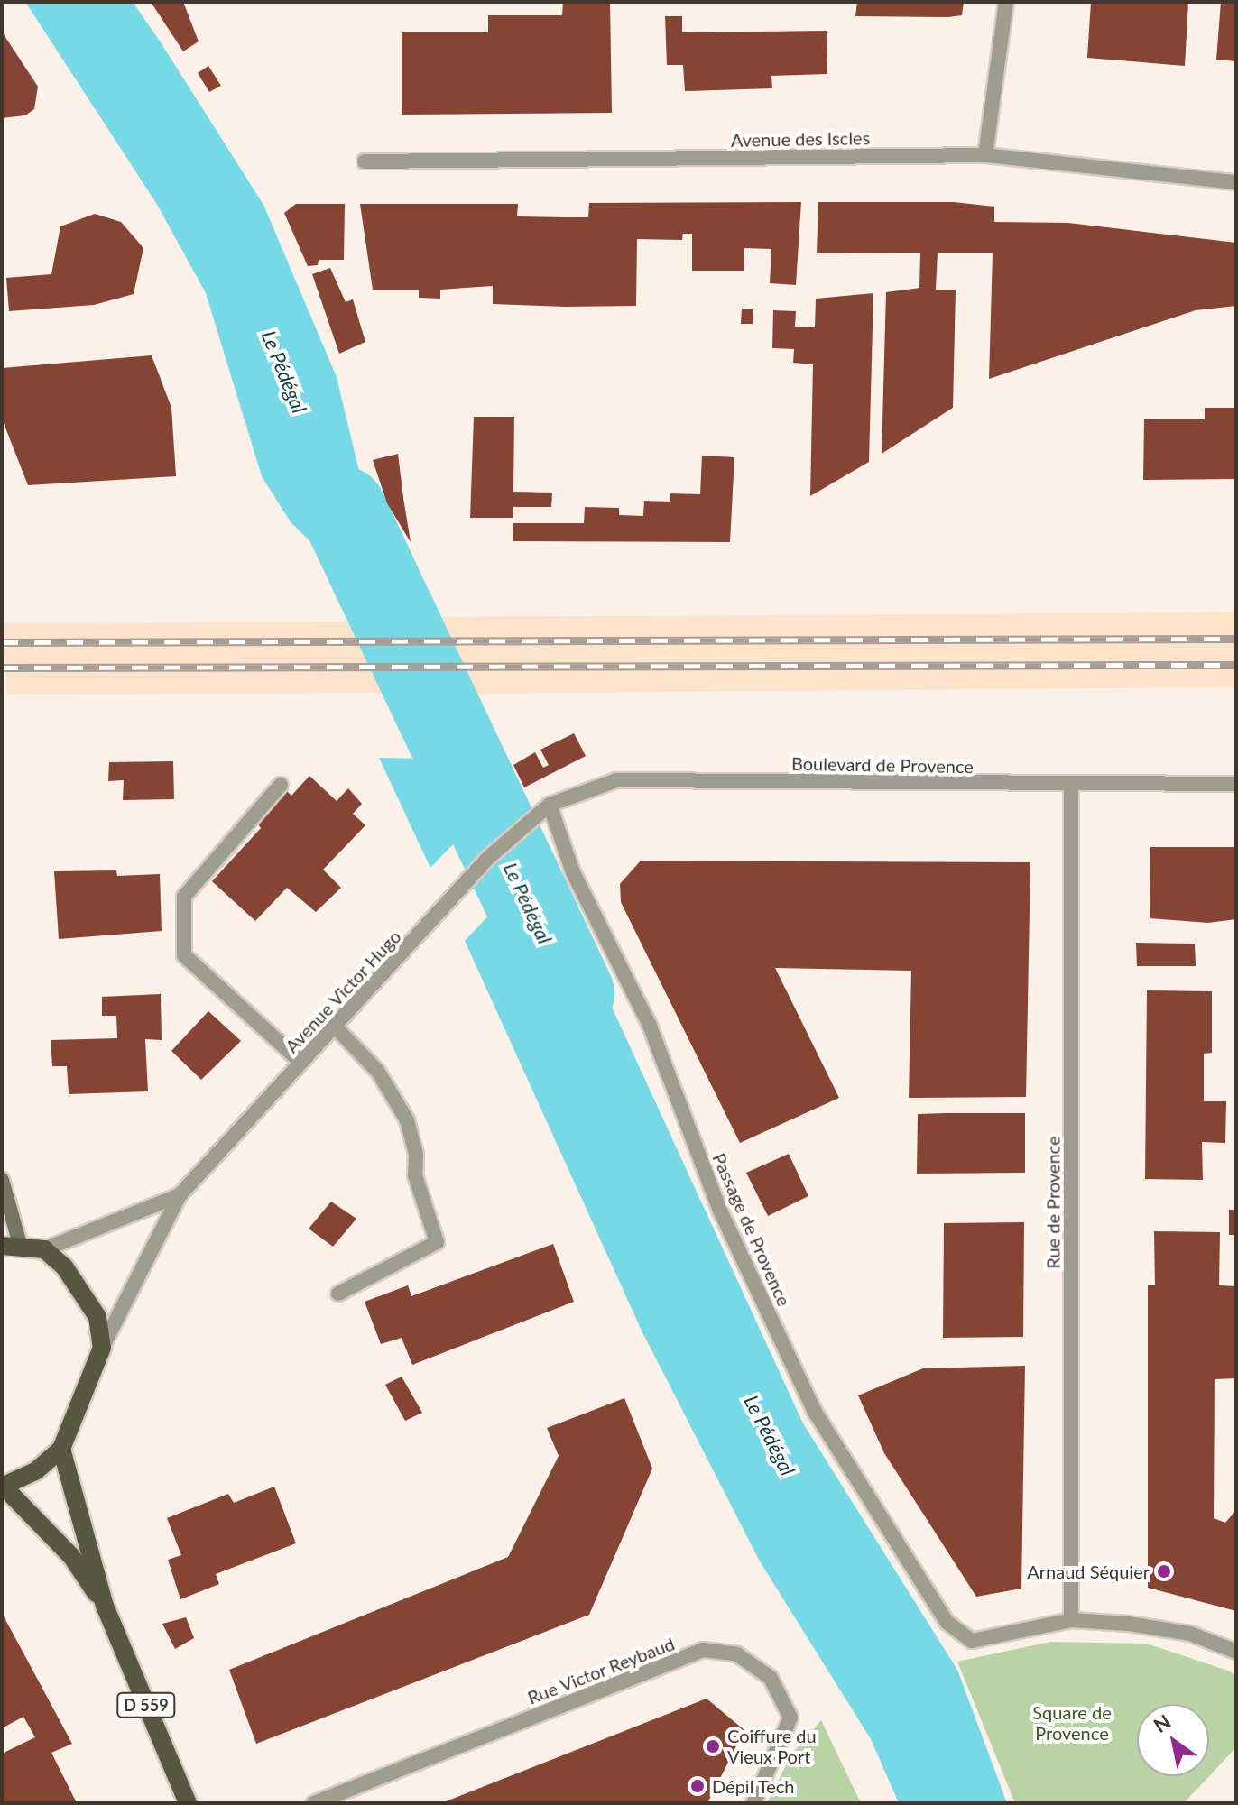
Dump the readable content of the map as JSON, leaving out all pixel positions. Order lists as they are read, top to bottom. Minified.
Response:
{"streets":{"main road":["D 559"],"street":["Avenue des Iscles","Boulevard de Provence","Avenue Victor Hugo","Rue de Provence","Passage de Provence","Rue Victor Reybaud"]},"crossings":[["Boulevard de Provence","Avenue Victor Hugo"],["Boulevard de Provence","Rue de Provence"],["Boulevard de Provence","Passage de Provence"],["Rue de Provence","Passage de Provence"]],"water":["Le Pédégal"],"parks":["Square de Provence"],"places":["Arnaud Séquier","Coiffure du Vieux Port","Dépil Tech"],"north":"top left"}
